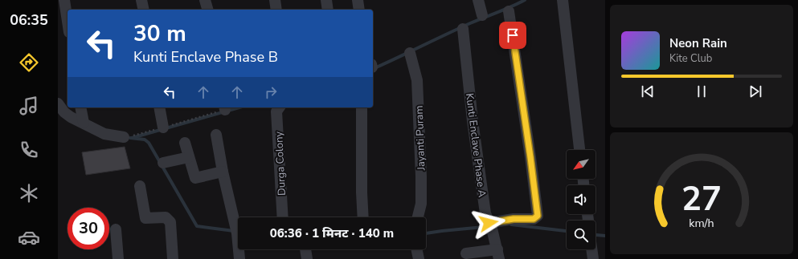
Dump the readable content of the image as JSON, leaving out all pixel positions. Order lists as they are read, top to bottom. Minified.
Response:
{"streets":{"street":["Jayanti Puram","Kunti Enclave Phase A","Durga Colony"]},"north":"bottom left","page":{"tabs":"06:35","turn":["30 m","Kunti Enclave Phase B"],"song":["Neon Rain","Kite Club"],"limit":"30","trip":"06:36 · 1 मिनट · 140 m","gauge":["27","km/h"]}}
